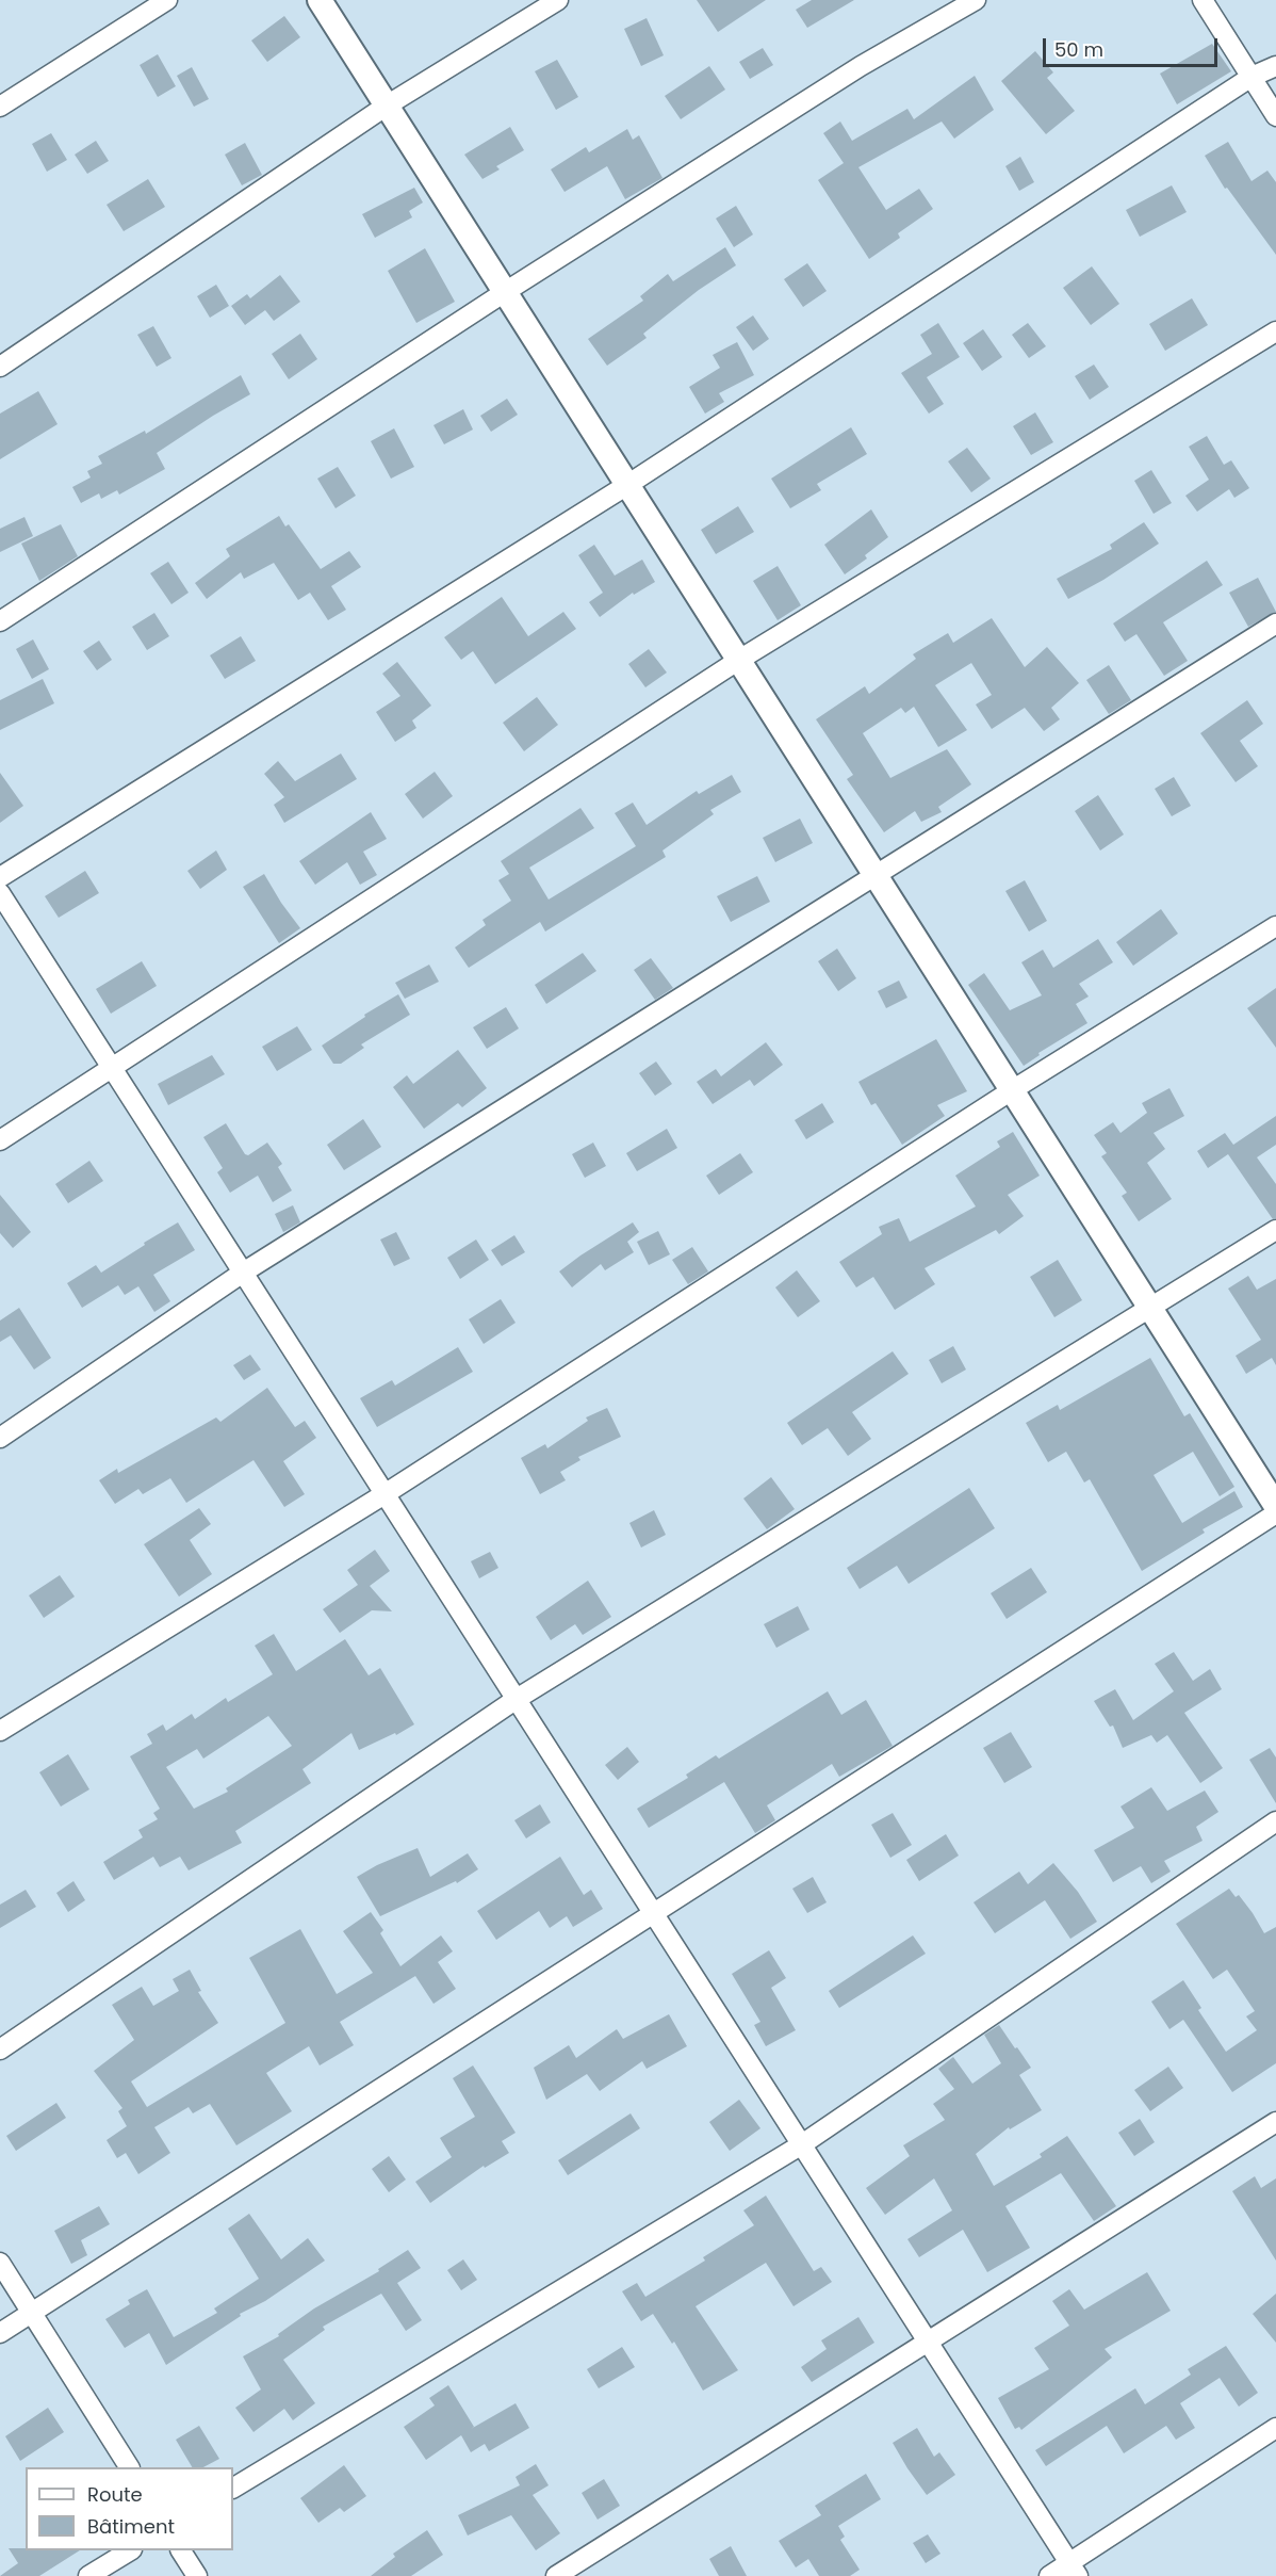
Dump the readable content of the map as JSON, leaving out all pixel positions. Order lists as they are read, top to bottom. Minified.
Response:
{"legend":["Route","Bâtiment"],"scale_bar":"50 m"}
